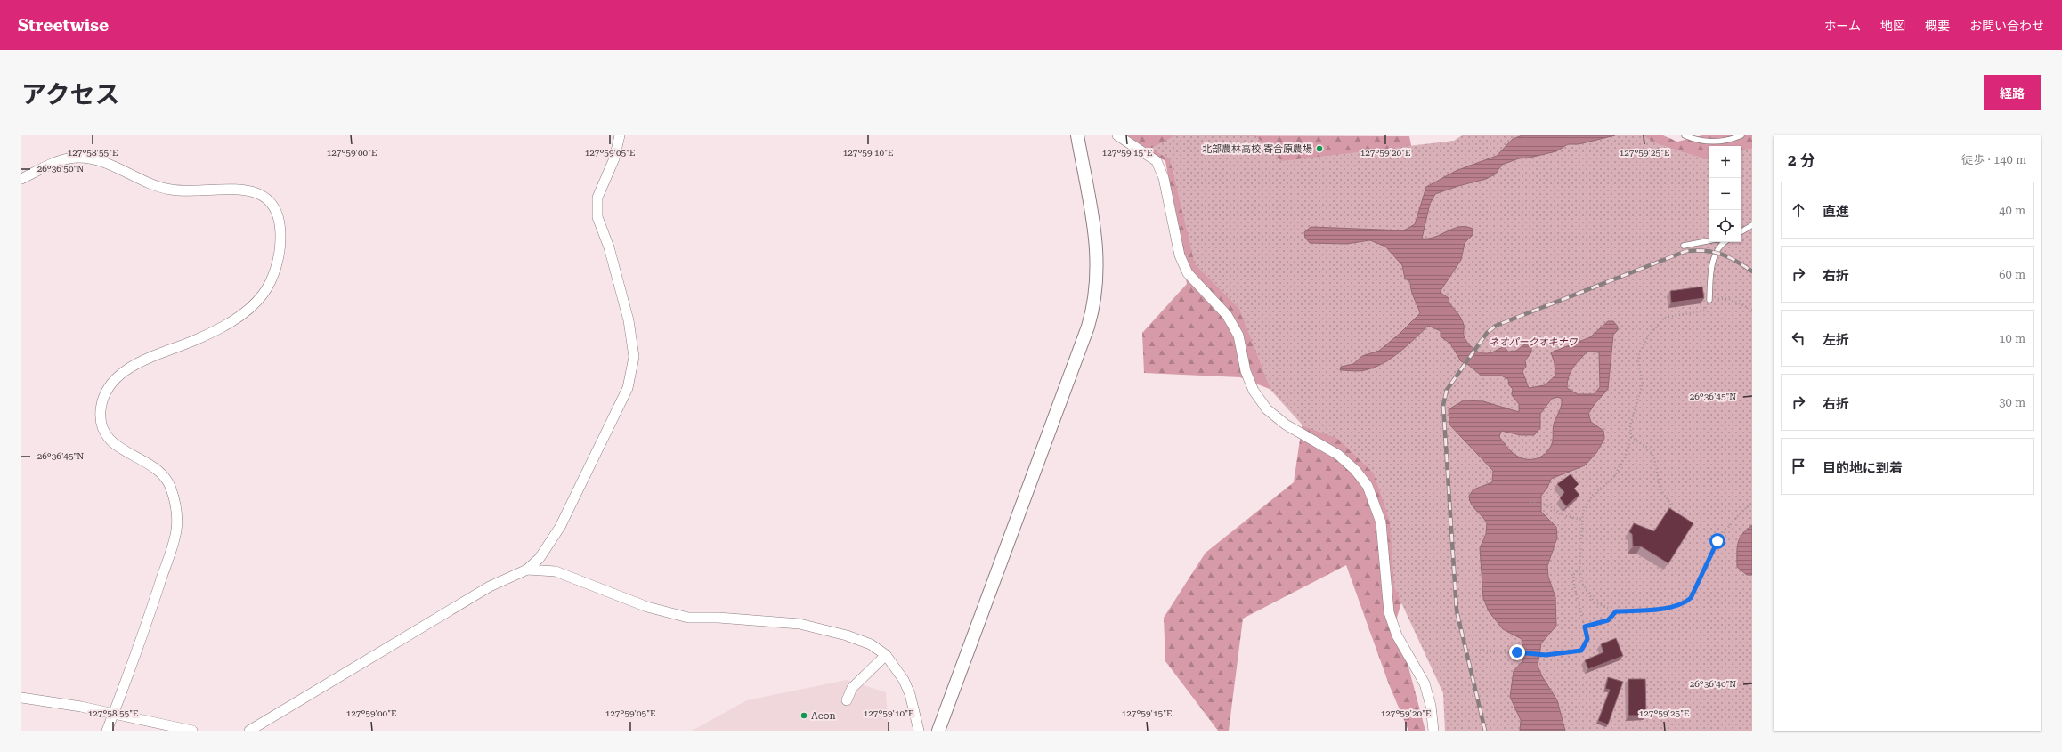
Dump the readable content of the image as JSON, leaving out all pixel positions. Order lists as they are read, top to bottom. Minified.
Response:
{"parks":["ネオパークオキナワ"],"places":["北部農林高校 寄合原農場","Aeon"],"page":{"header":"Streetwise","nav":["ホーム","地図","概要","お問い合わせ"],"title":"アクセス","buttons":"経路","heading":["2 分","徒歩 · 140 m"],"map_buttons":["+","−"],"list":[["直進","40 m"],["右折","60 m"],["左折","10 m"],["右折","30 m"],"目的地に到着"]},"coordinates":["127°58'55\"E","127°59'00\"E","127°59'05\"E","127°59'10\"E","127°59'15\"E","127°59'20\"E","127°59'25\"E","26°36'50\"N","26°36'45\"N","26°36'40\"N"]}
